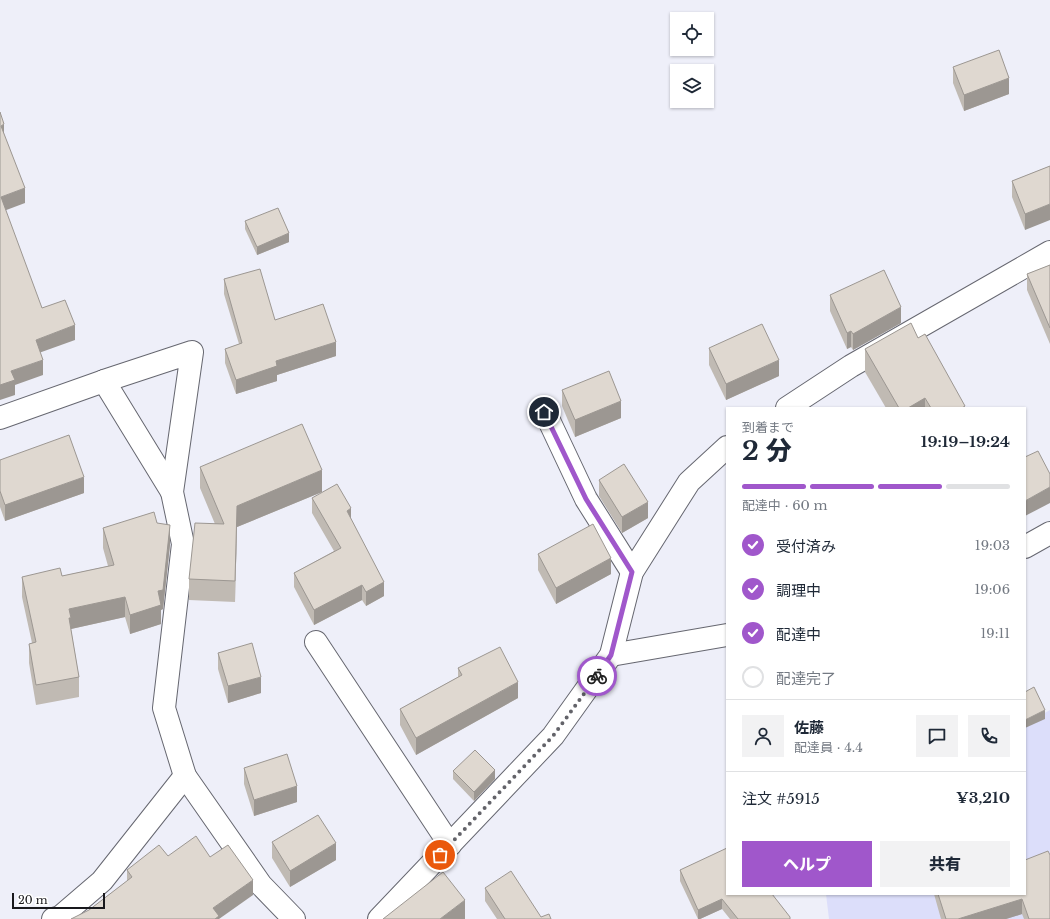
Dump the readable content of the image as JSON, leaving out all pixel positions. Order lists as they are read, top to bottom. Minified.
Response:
{"scale_bar":"20 m","page":{"heading":["2 分","到着まで","19:19–19:24"],"panel":["佐藤","配達員 · 4.4","注文 #5915","¥3,210"],"bar":"配達中 · 60 m","list":[["受付済み","19:03"],["調理中","19:06"],["配達中","19:11"],"配達完了"],"buttons":["ヘルプ","共有"],"scale":"20 m"}}
